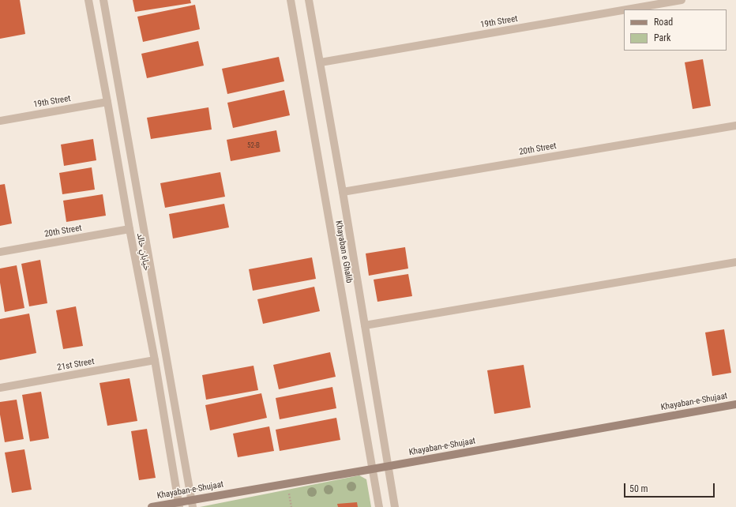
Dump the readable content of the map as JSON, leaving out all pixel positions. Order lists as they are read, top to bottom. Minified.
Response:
{"streets":{"main road":["Khayaban-e-Shujaat"],"street":["19th Street","20th Street","خیابانِ خالد","Khayaban e Ghalib","21st Street"]},"crossings":[["19th Street","خیابانِ خالد"],["19th Street","Khayaban e Ghalib"],["20th Street","خیابانِ خالد"],["20th Street","Khayaban e Ghalib"],["خیابانِ خالد","21st Street"],["خیابانِ خالد","Khayaban-e-Shujaat"],["Khayaban e Ghalib","Khayaban-e-Shujaat"]],"house_numbers":["52-B"],"legend":["Road","Park"],"scale_bar":"50 m"}
